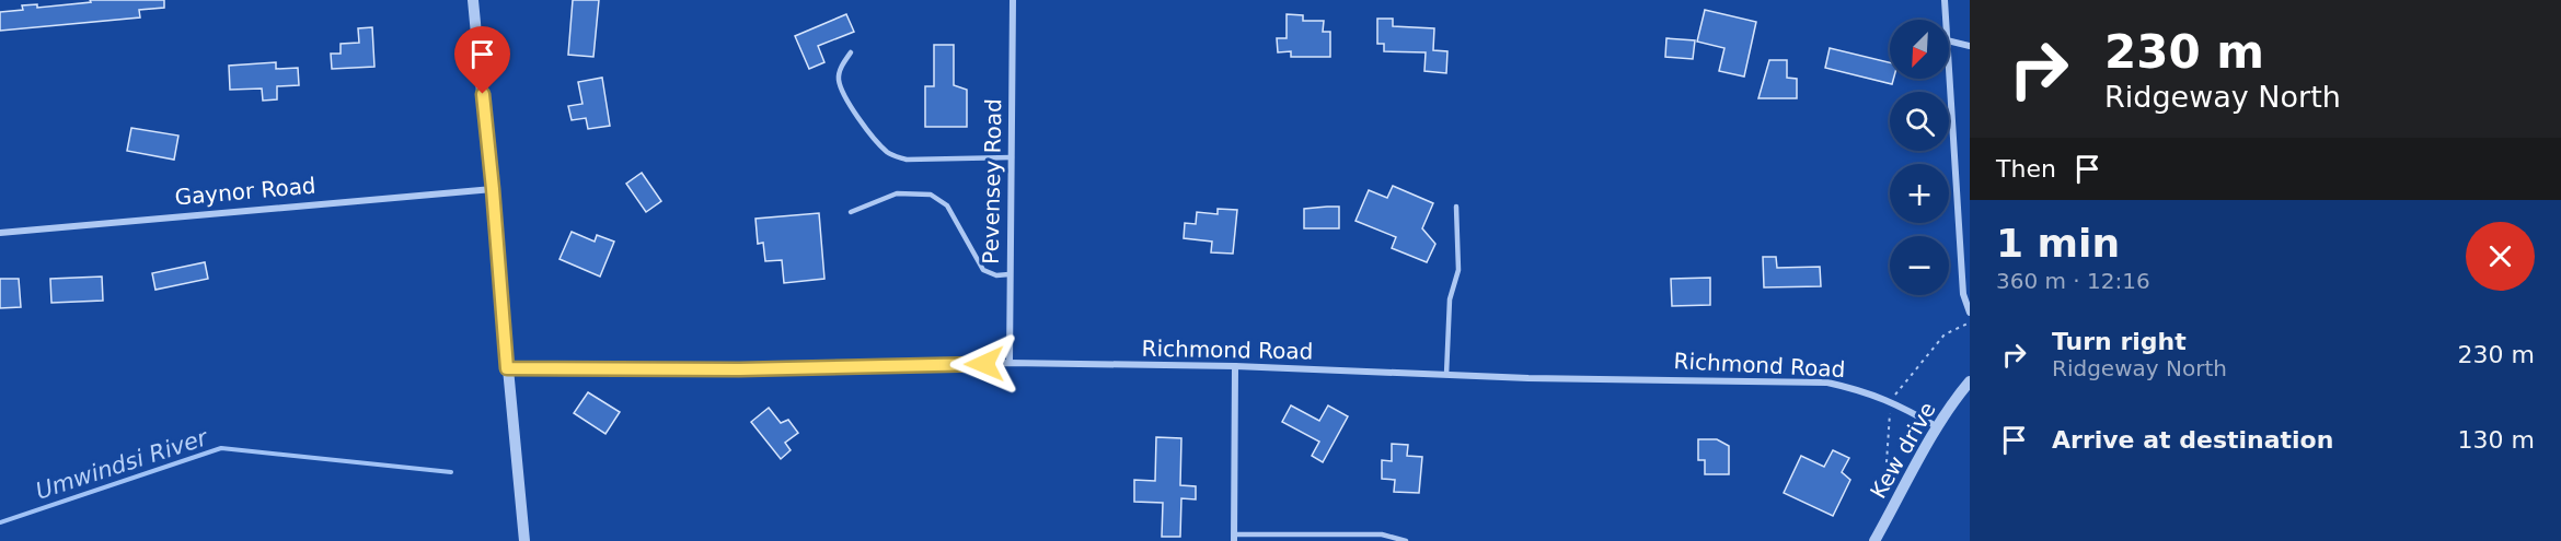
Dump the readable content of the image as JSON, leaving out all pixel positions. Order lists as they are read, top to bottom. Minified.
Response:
{"streets":{"street":["Pevensey Road","Gaynor Road","Richmond Road","Kew drive"]},"crossings":[["Pevensey Road","Richmond Road"],["Richmond Road","Kew drive"]],"water":["Umwindsi River"],"north":"bottom left","page":{"turn":["230 m","Ridgeway North"],"map_buttons":["+","−"],"then":"Then","heading":["1 min","360 m · 12:16"],"list":[{"name":"Turn right","note":"Ridgeway North","value":"230 m"},{"name":"Arrive at destination","value":"130 m"}]}}
